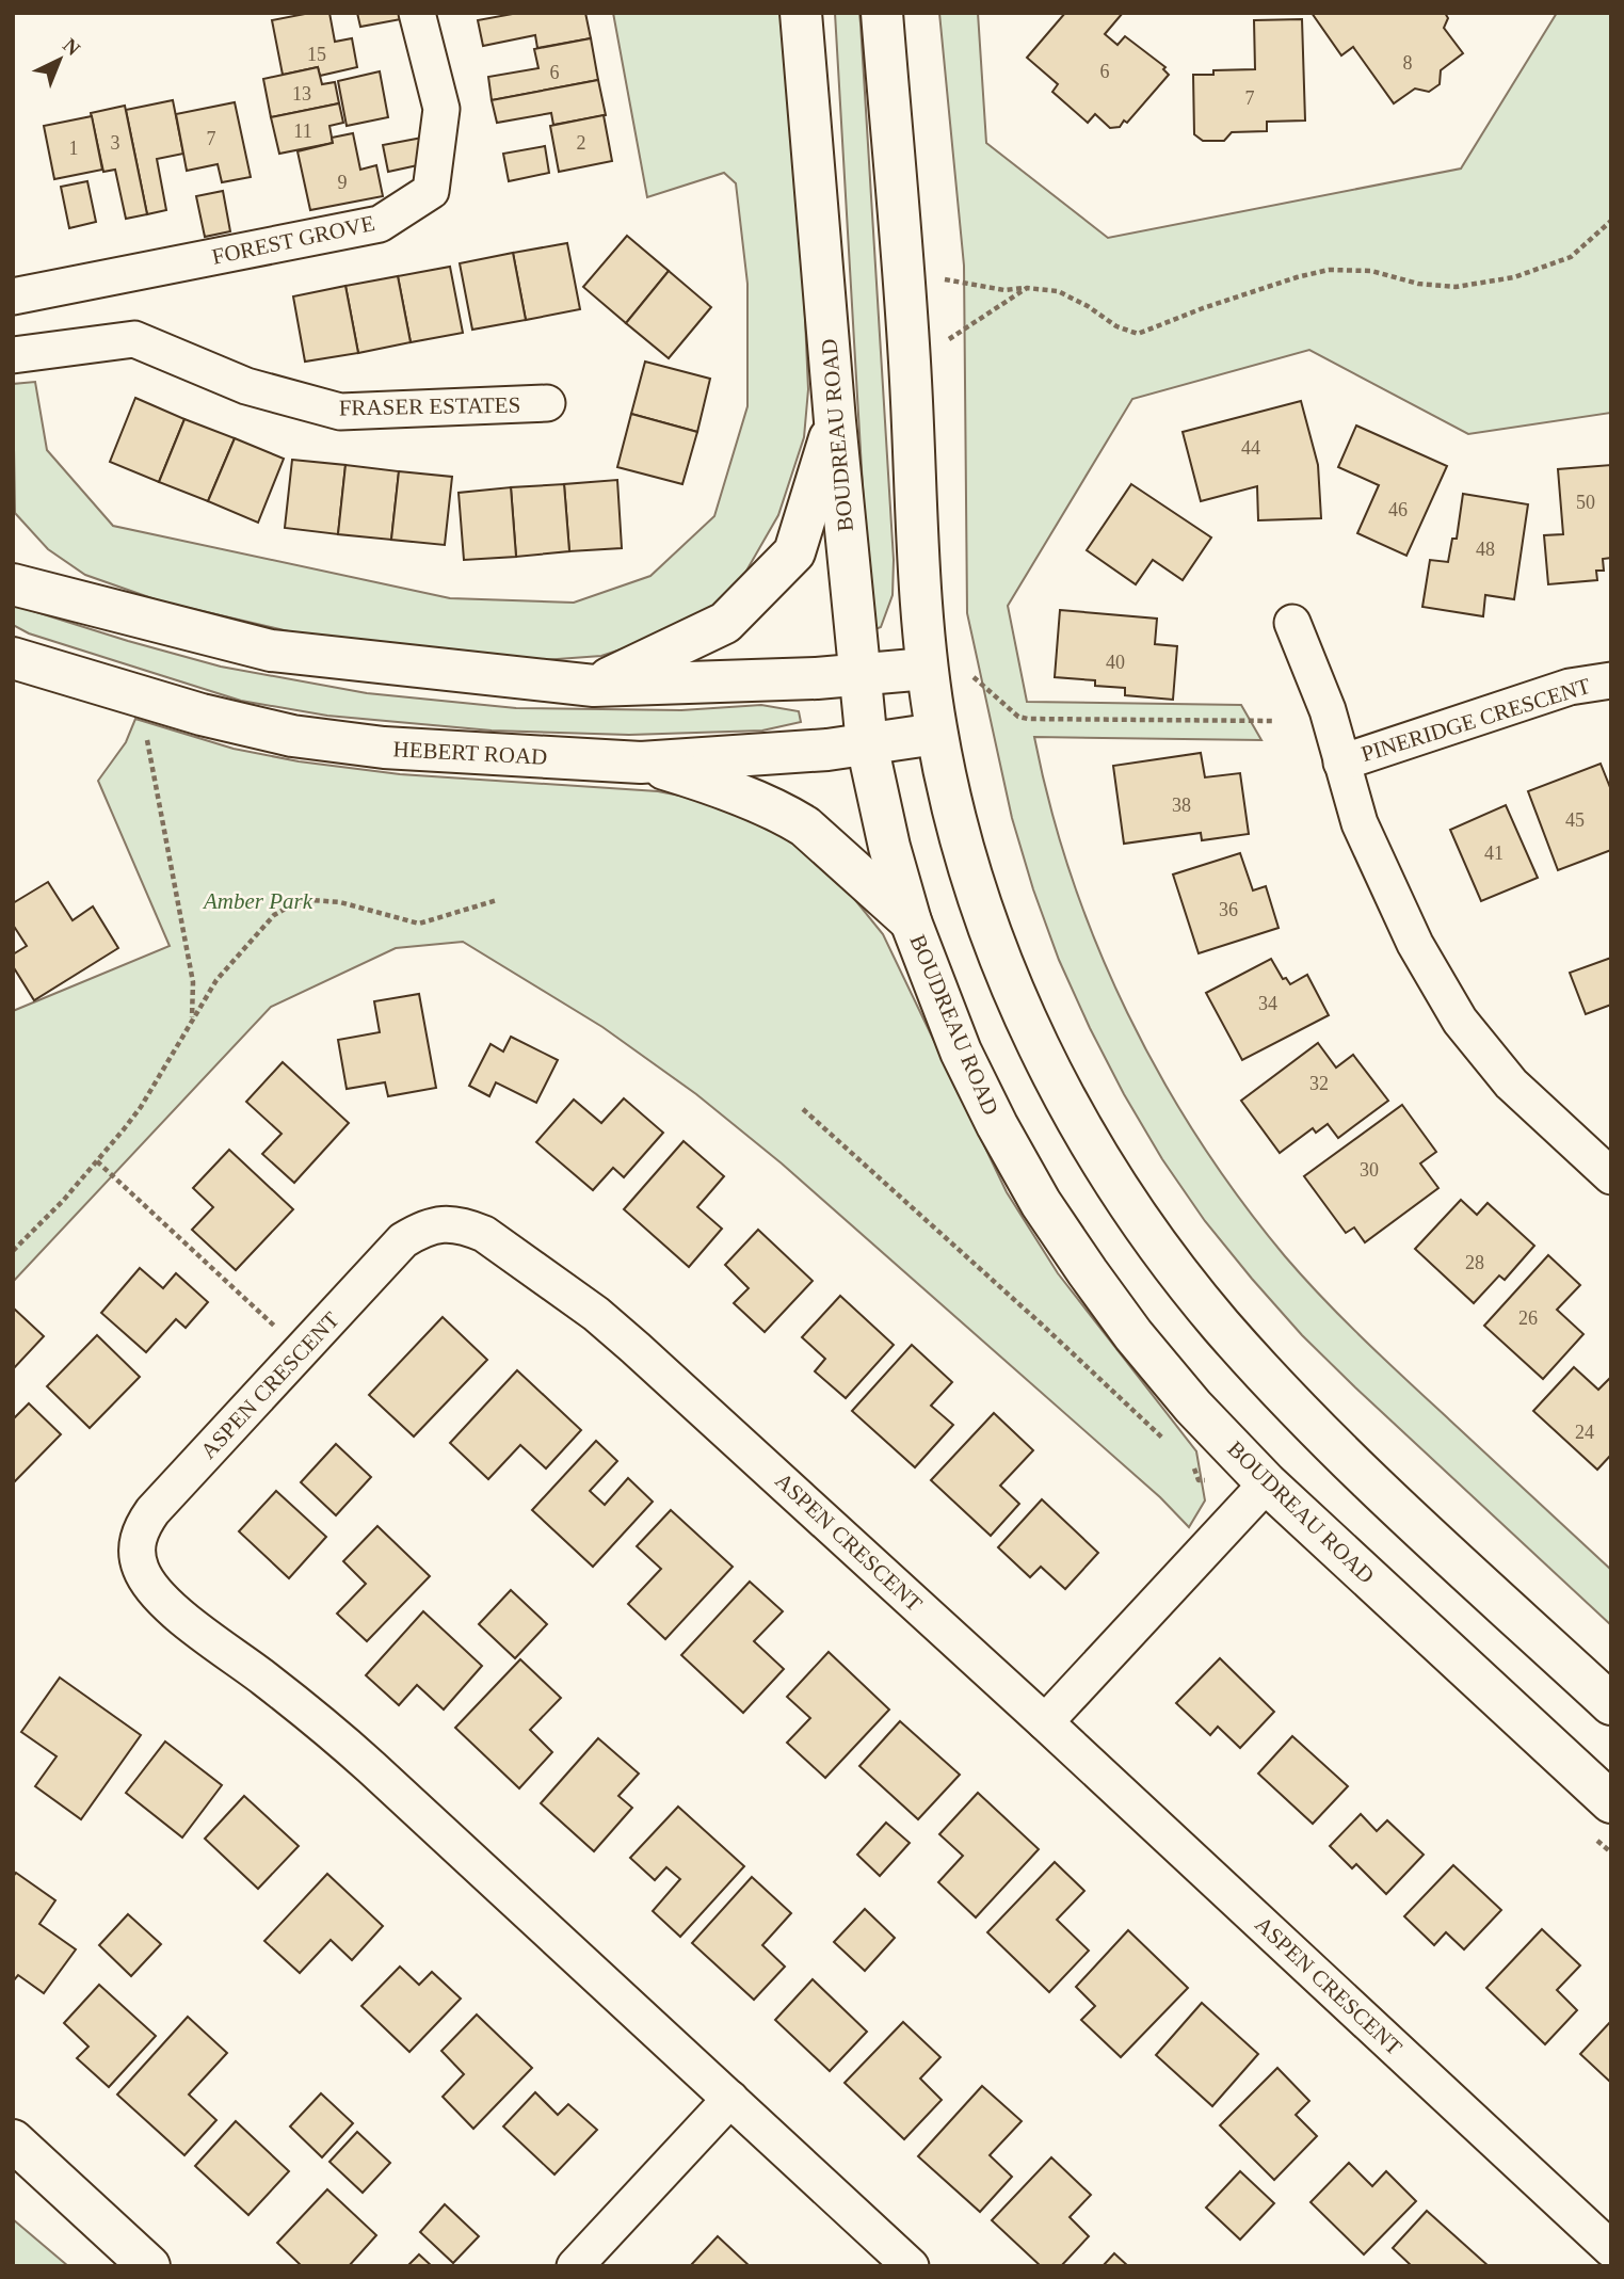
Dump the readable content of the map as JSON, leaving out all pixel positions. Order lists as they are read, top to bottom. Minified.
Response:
{"streets":{"main road":["BOUDREAU ROAD","HEBERT ROAD"],"street":["FOREST GROVE","FRASER ESTATES","PINERIDGE CRESCENT","ASPEN CRESCENT"]},"crossings":[["BOUDREAU ROAD","HEBERT ROAD"]],"parks":["Amber Park"],"house_numbers":["15","8","6","6","13","7","11","7","3","2","1","9","44","50","46","48","40","38","45","41","36","34","32","30","28","26","24"],"north":"top right"}
